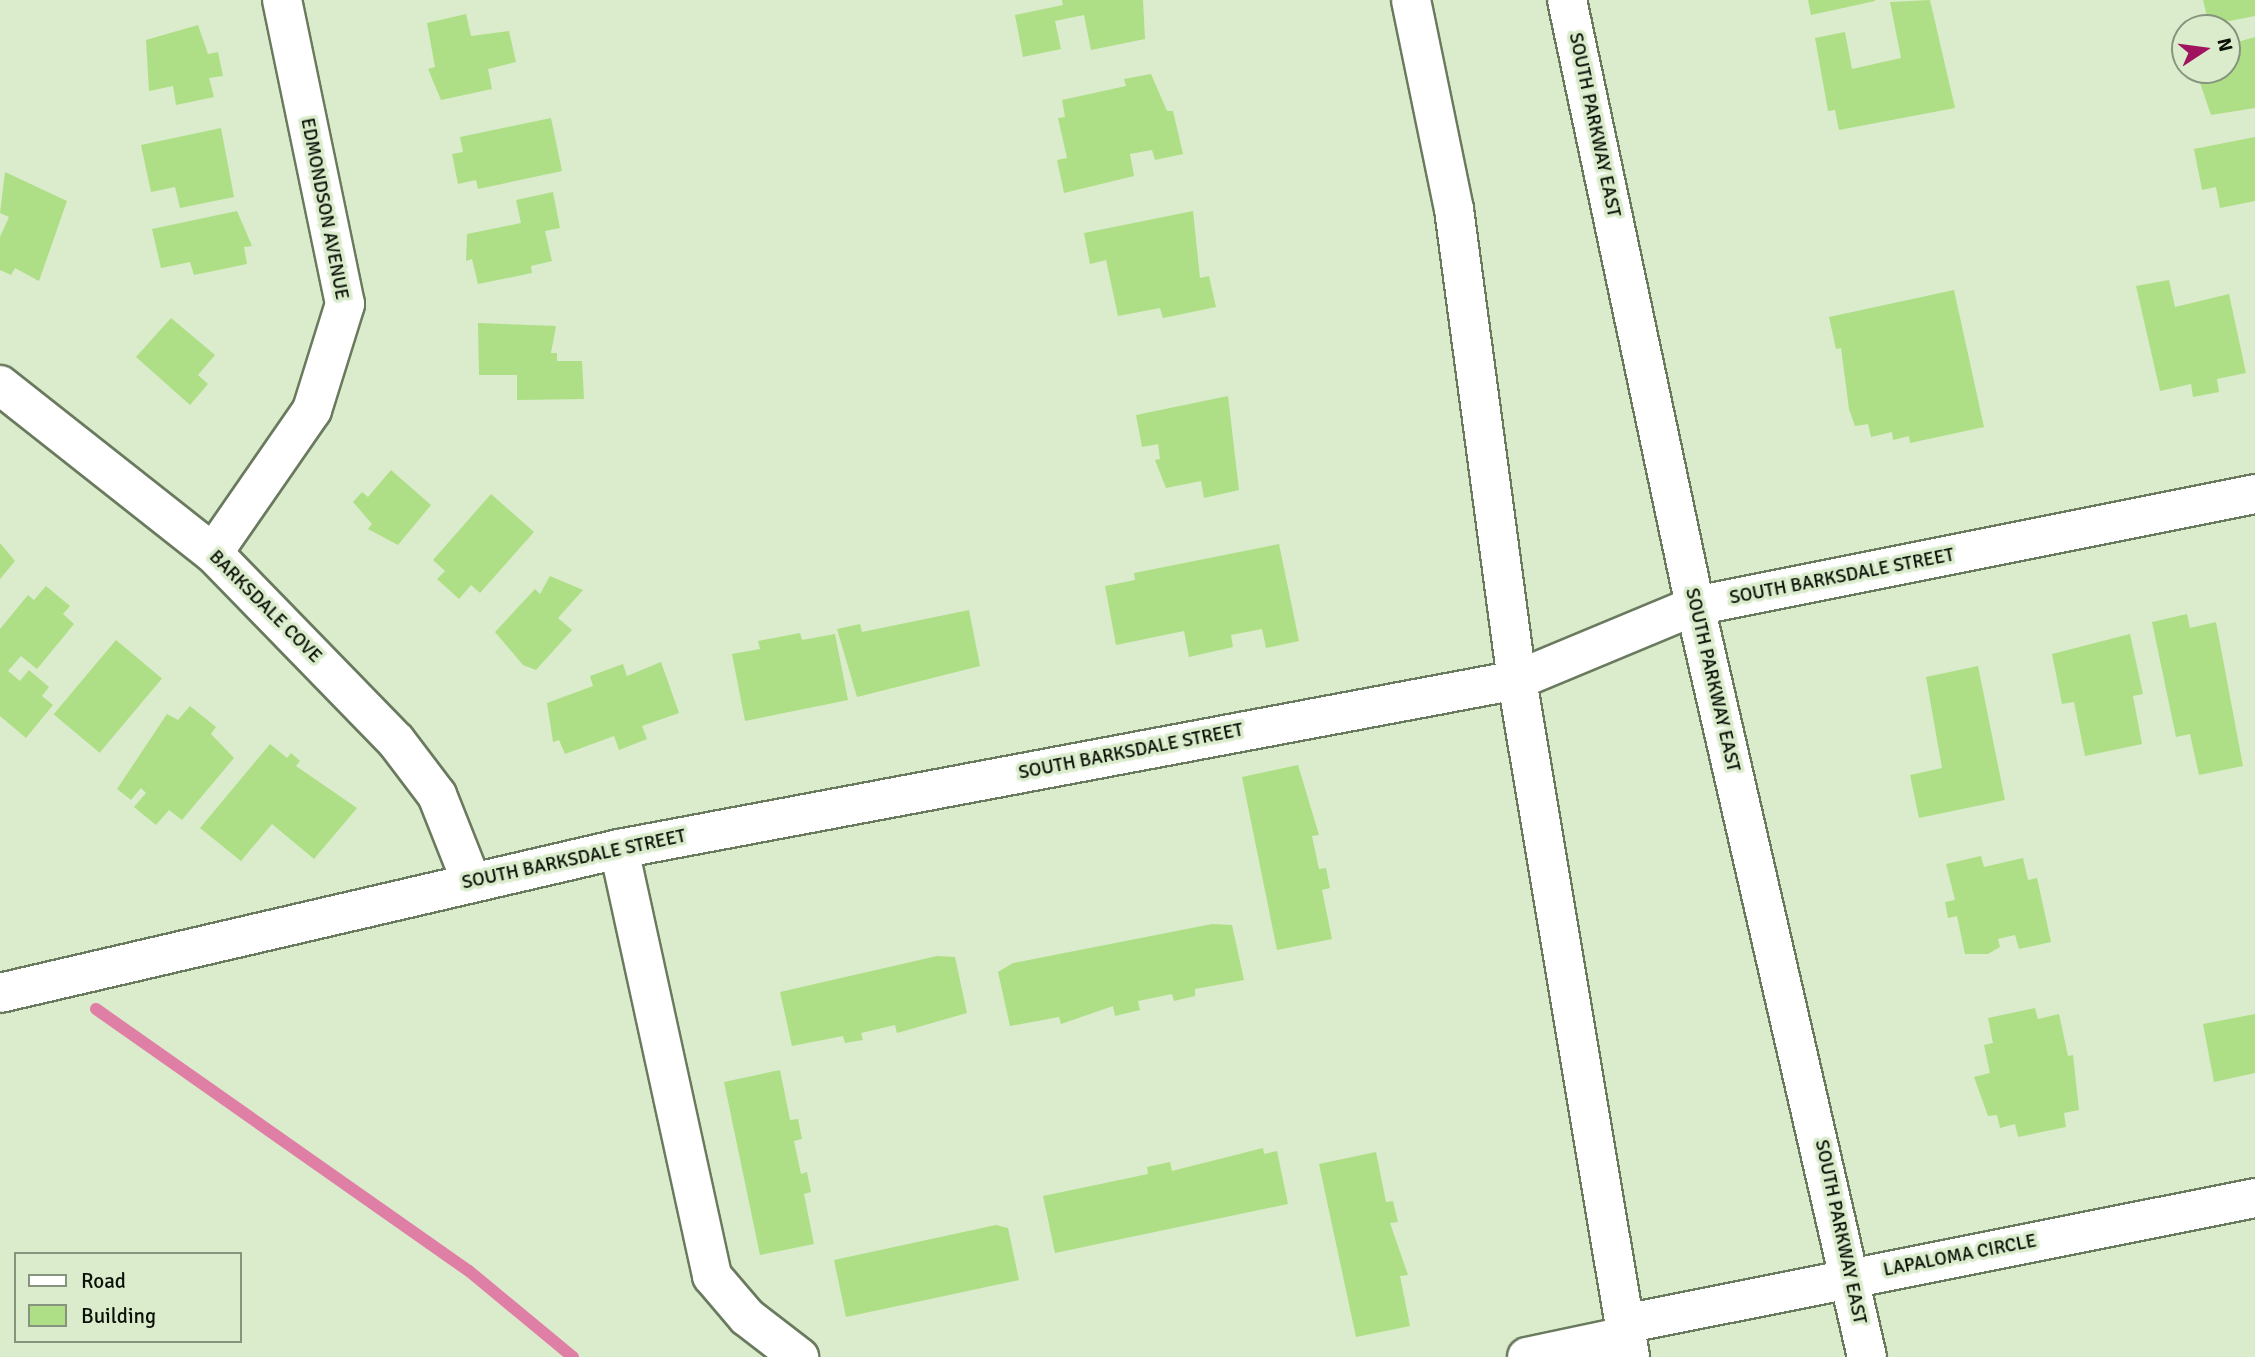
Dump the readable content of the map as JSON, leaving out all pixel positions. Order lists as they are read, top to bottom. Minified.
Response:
{"streets":{"street":["SOUTH PARKWAY EAST","EDMONDSON AVENUE","SOUTH BARKSDALE STREET","BARKSDALE COVE","LAPALOMA CIRCLE"]},"crossings":[["SOUTH PARKWAY EAST","SOUTH BARKSDALE STREET"],["SOUTH PARKWAY EAST","LAPALOMA CIRCLE"],["EDMONDSON AVENUE","BARKSDALE COVE"],["SOUTH BARKSDALE STREET","BARKSDALE COVE"]],"legend":["Road","Building"],"north":"right"}
